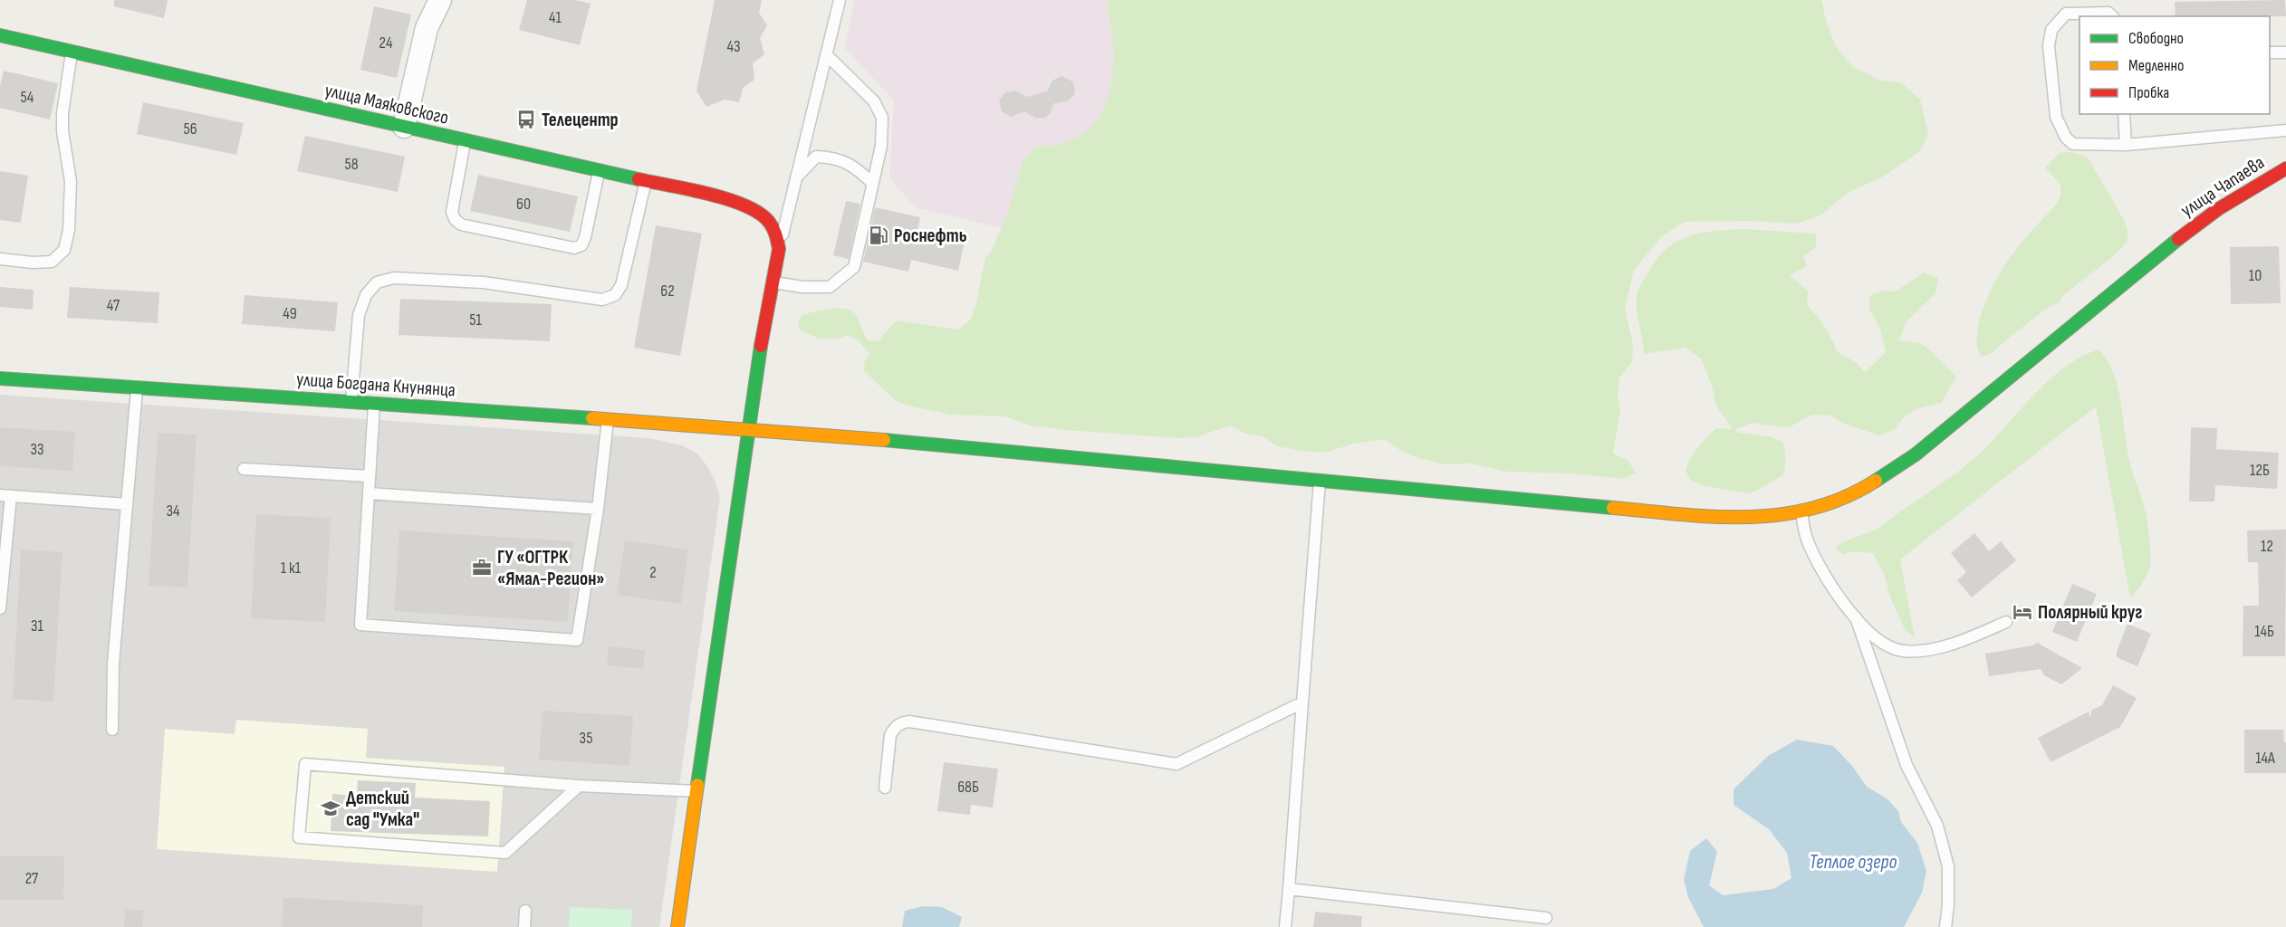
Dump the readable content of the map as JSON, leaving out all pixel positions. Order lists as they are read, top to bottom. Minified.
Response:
{"streets":{"main road":["улица Маяковского","улица Чапаева","улица Богдана Кнунянца"]},"crossings":[["улица Чапаева","улица Богдана Кнунянца"]],"water":["Теплое озеро"],"places":{"bus stop":["Телецентр"],"fuel station":["Роснефть"],"office":["ГУ «ОГТРК «Ямал-Регион»"],"hotel":["Полярный круг"],"school or university":["Детский сад \"Умка\""]},"house_numbers":["41","24","43","54","56","58","60","10","62","47","49","51","33","12Б","34","12","1 к1","2","31","14Б","35","14А","68Б","27"],"legend":["Свободно","Медленно","Пробка"]}
